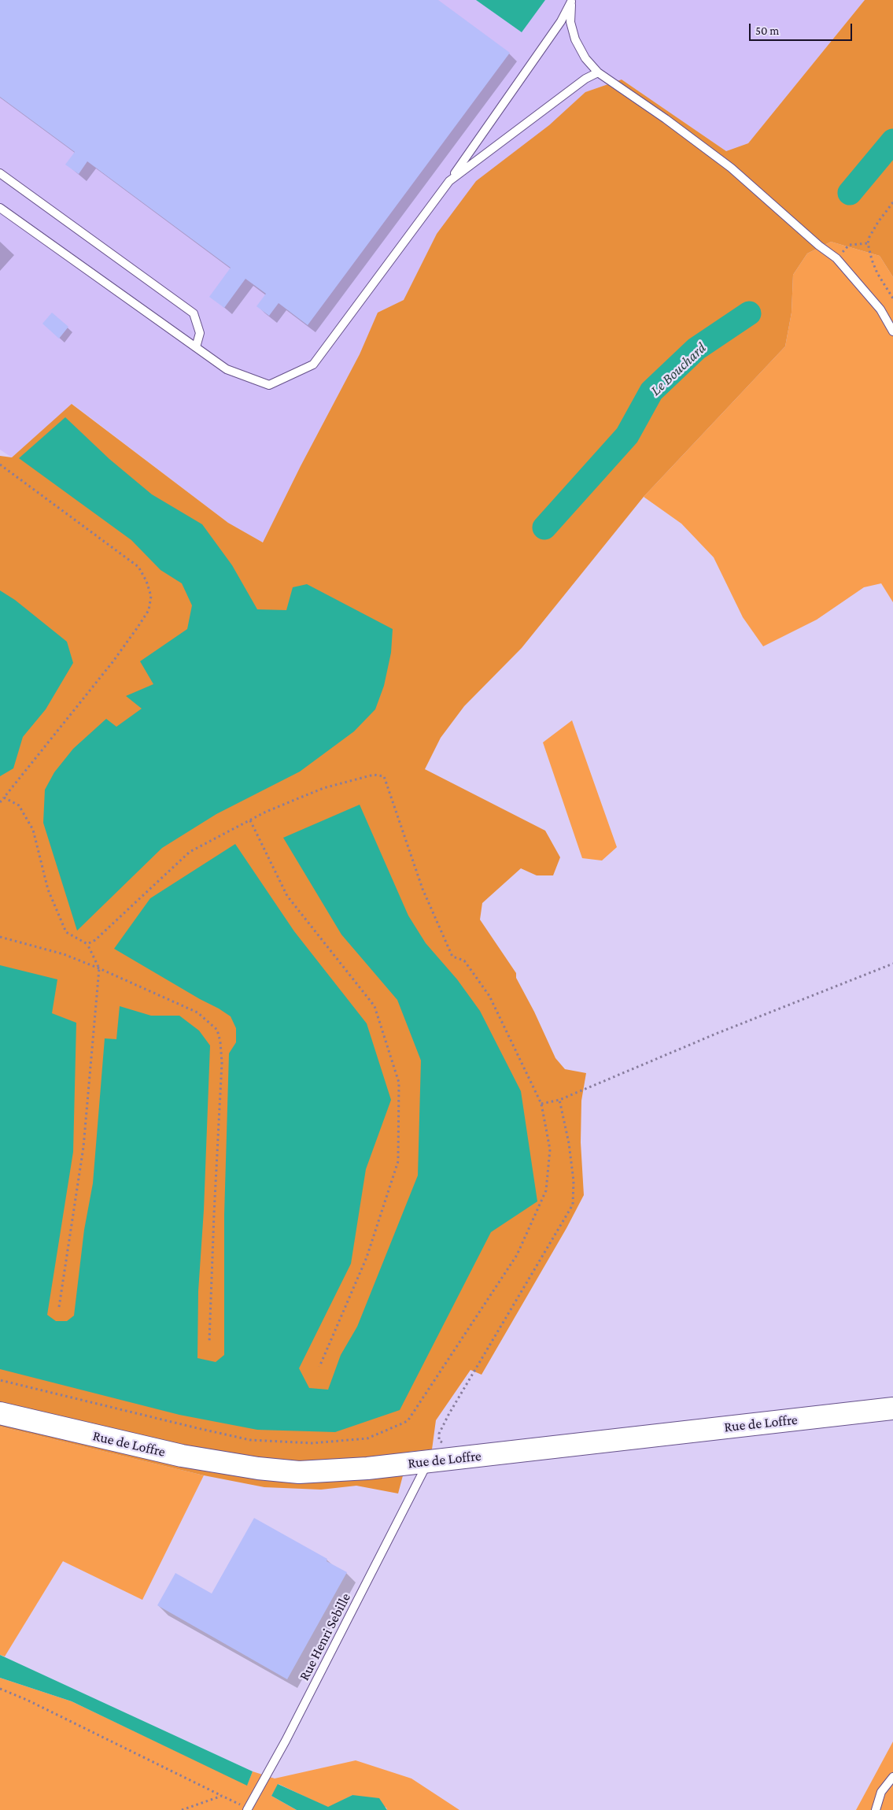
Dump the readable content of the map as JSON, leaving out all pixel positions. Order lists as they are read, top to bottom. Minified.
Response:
{"streets":{"main road":["Rue de Loffre"],"lane":["Rue Henri Sebille"]},"crossings":[["Rue de Loffre","Rue Henri Sebille"]],"water":["Le Bouchard"],"scale_bar":"50 m"}
